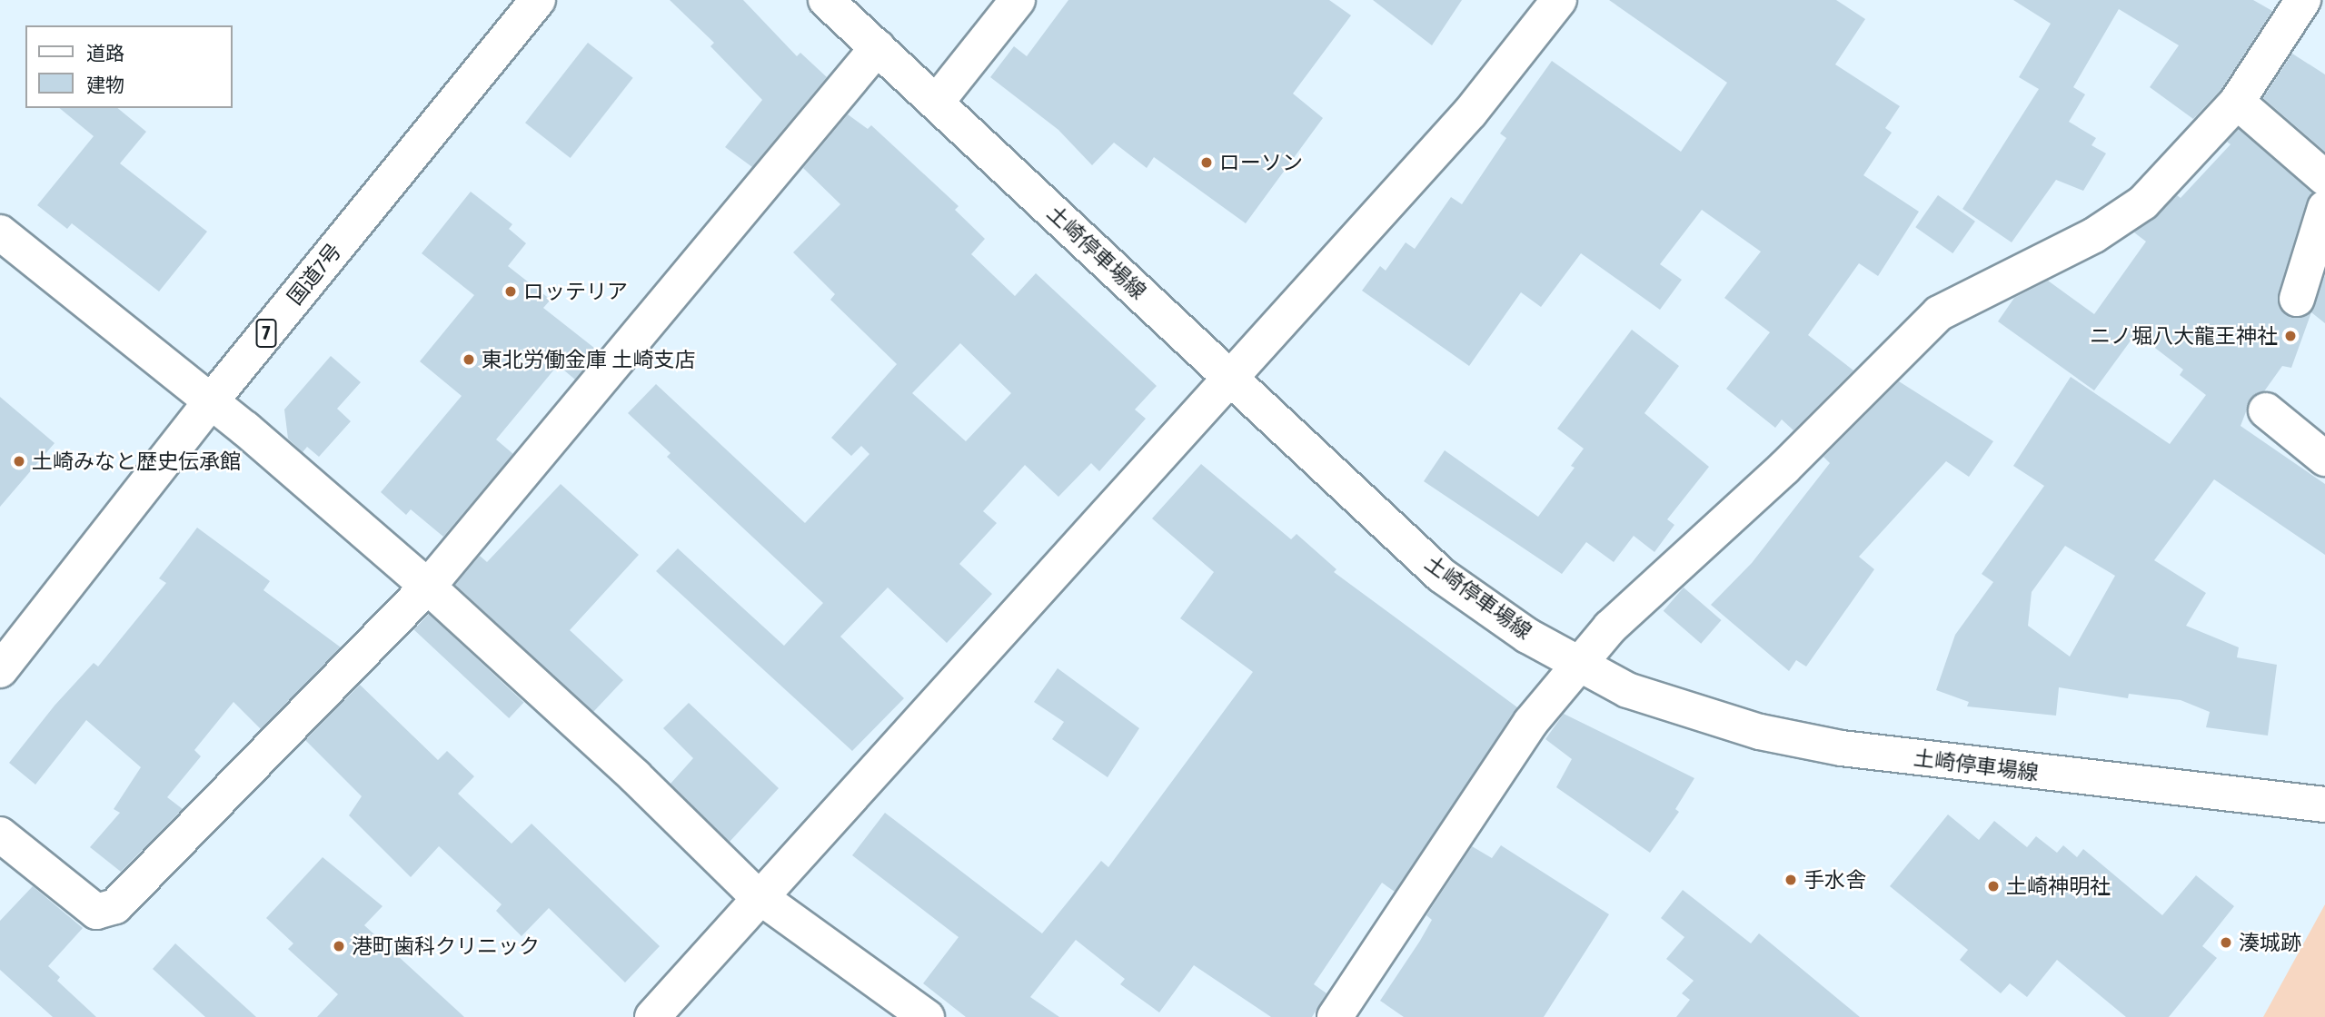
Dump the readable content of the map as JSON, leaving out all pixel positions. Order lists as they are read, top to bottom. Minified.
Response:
{"streets":{"main road":["土崎停車場線","国道7号","7"]},"places":["ローソン","ロッテリア","ニノ堀八大龍王神社","東北労働金庫 土崎支店","土崎みなと歴史伝承館","手水舎","土崎神明社","湊城跡","港町歯科クリニック"],"legend":["道路","建物"]}
